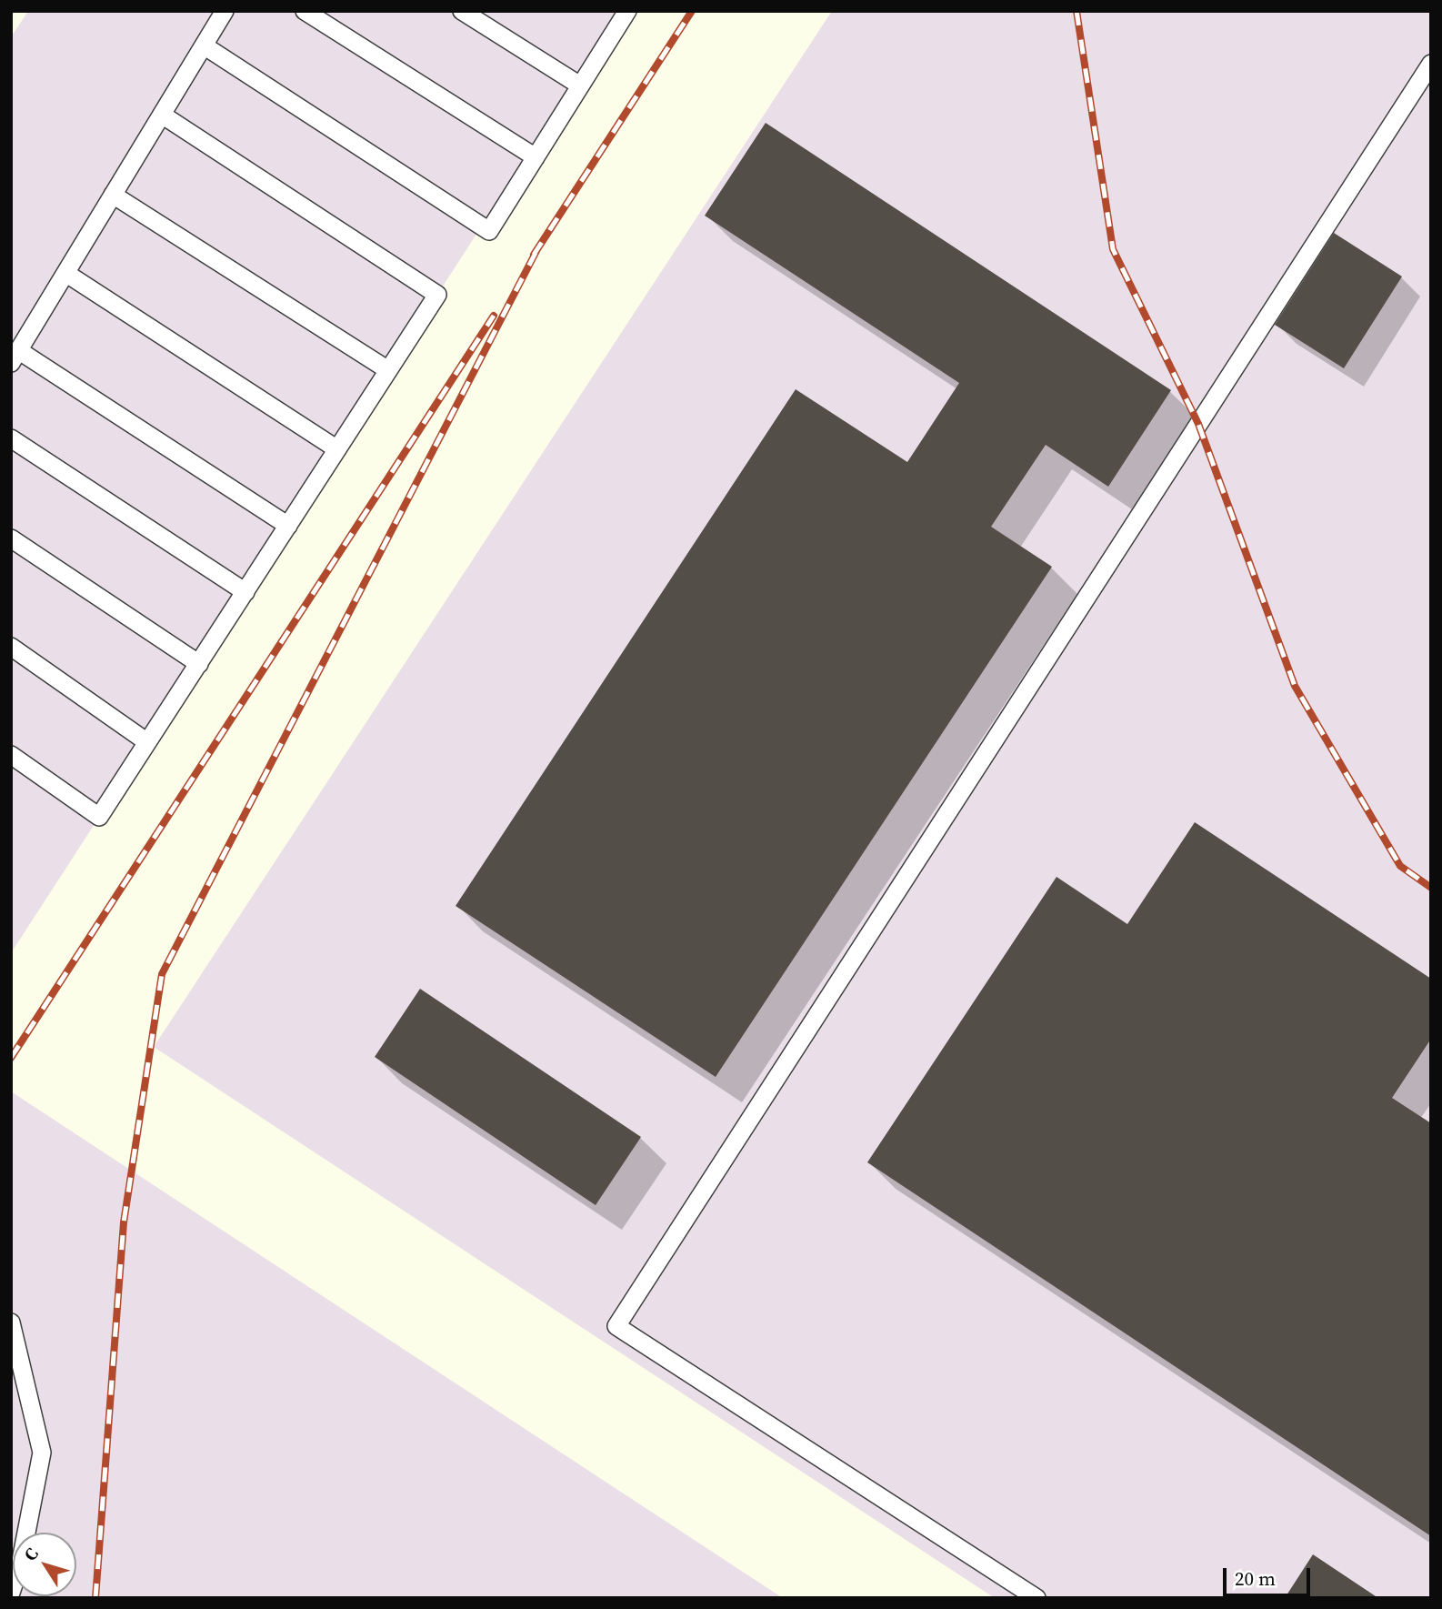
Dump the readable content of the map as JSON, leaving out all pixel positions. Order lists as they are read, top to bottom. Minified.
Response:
{"scale_bar":"20 m","north":"top left"}
